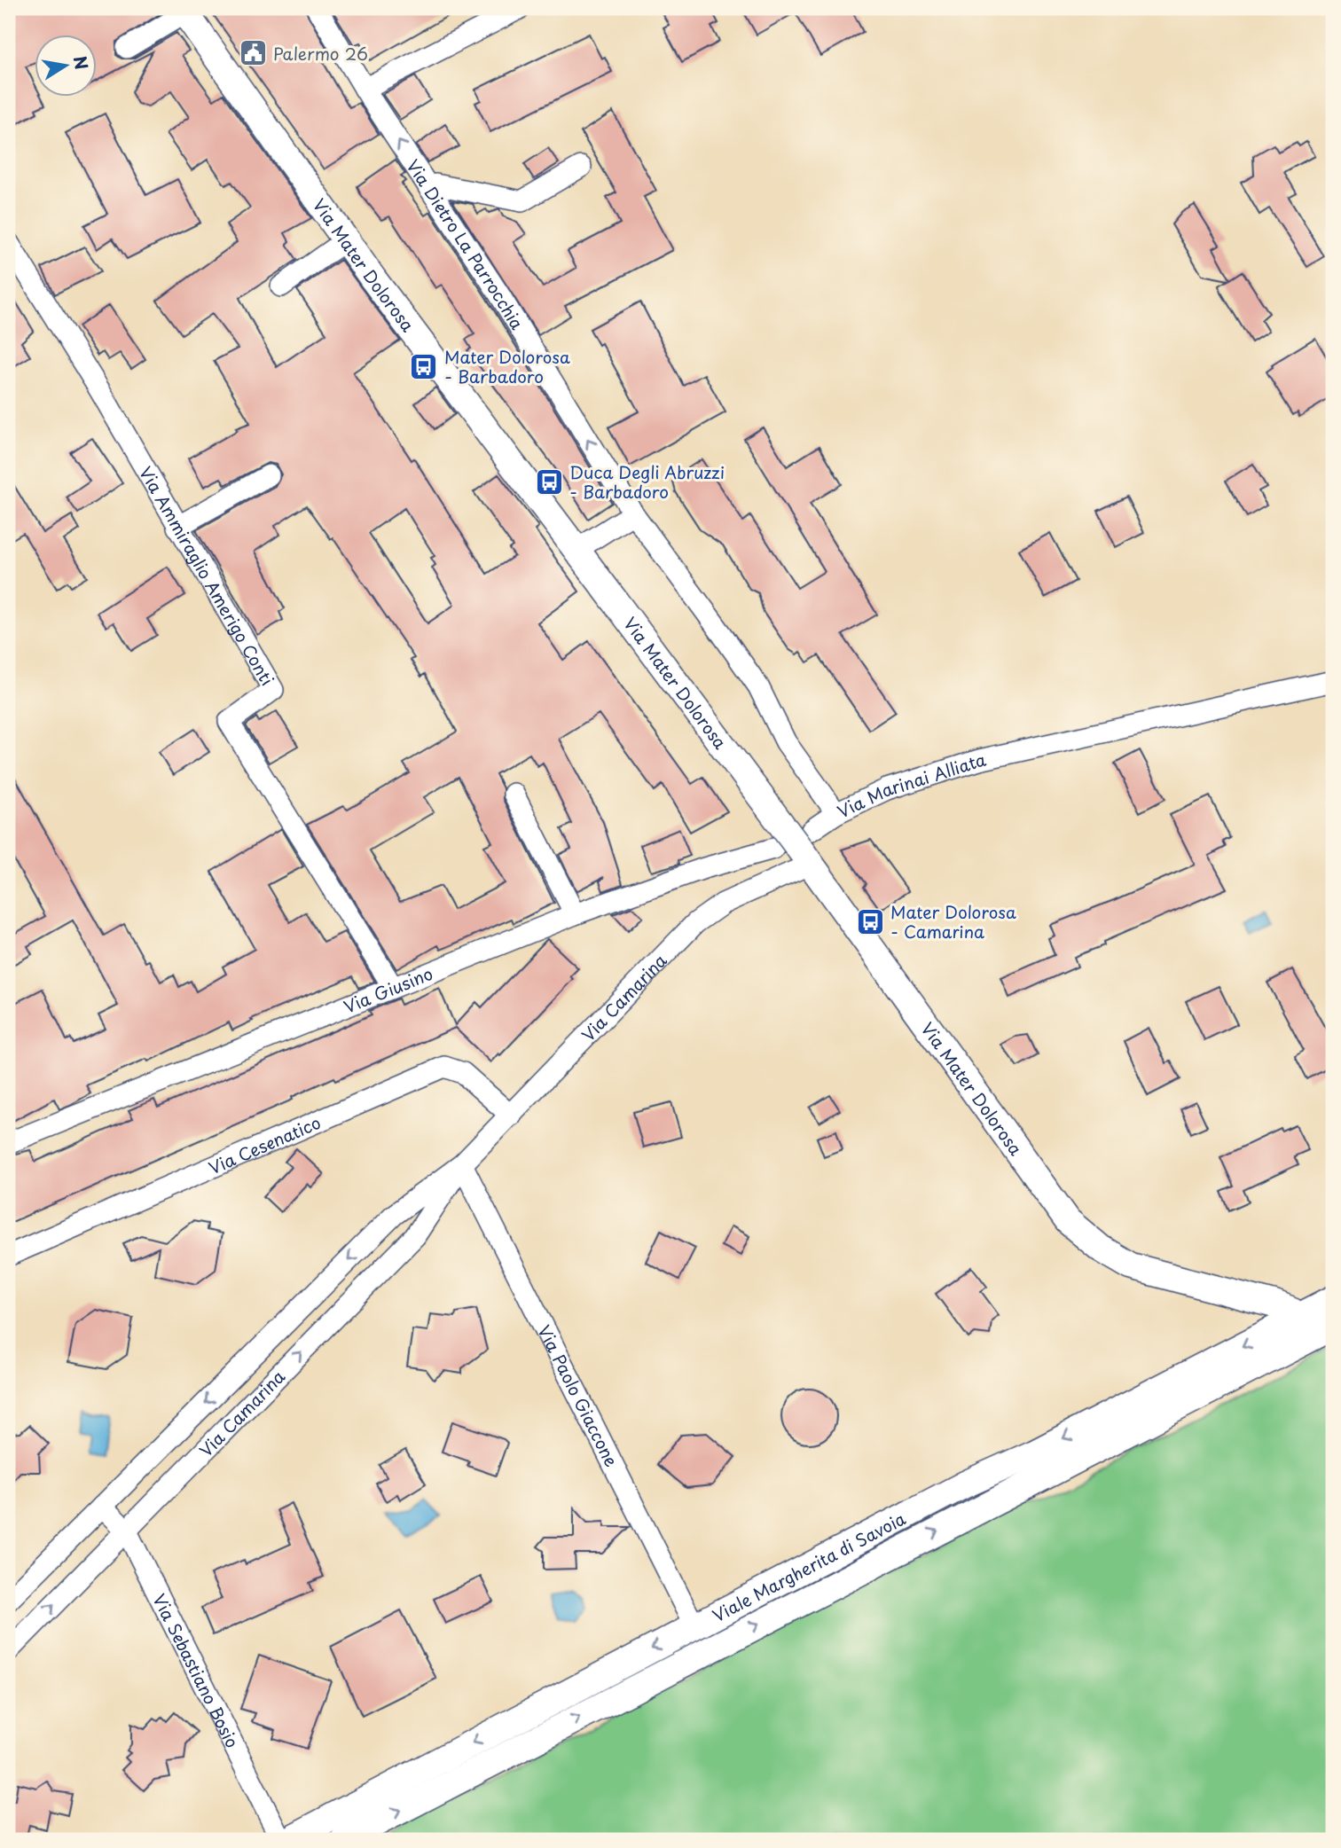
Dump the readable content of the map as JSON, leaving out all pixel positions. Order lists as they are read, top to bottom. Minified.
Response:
{"streets":{"street":["Via Dietro La Parrocchia","Via Mater Dolorosa","Via Ammiraglio Amerigo Conti","Via Marinai Alliata","Via Giusino","Via Camarina","Via Cesenatico","Via Paolo Giaccone","Viale Margherita di Savoia","Via Sebastiano Bosio"]},"crossings":[["Via Dietro La Parrocchia","Via Marinai Alliata"],["Via Mater Dolorosa","Via Camarina"],["Via Mater Dolorosa","Viale Margherita di Savoia"],["Via Ammiraglio Amerigo Conti","Via Giusino"],["Via Camarina","Via Cesenatico"],["Via Camarina","Via Paolo Giaccone"],["Via Camarina","Via Sebastiano Bosio"],["Via Paolo Giaccone","Viale Margherita di Savoia"]],"one_way":["Via Dietro La Parrocchia"],"places":{"public building":["Palermo 26"],"bus stop":["Mater Dolorosa - Barbadoro","Duca Degli Abruzzi - Barbadoro","Mater Dolorosa - Camarina"]},"north":"right"}
